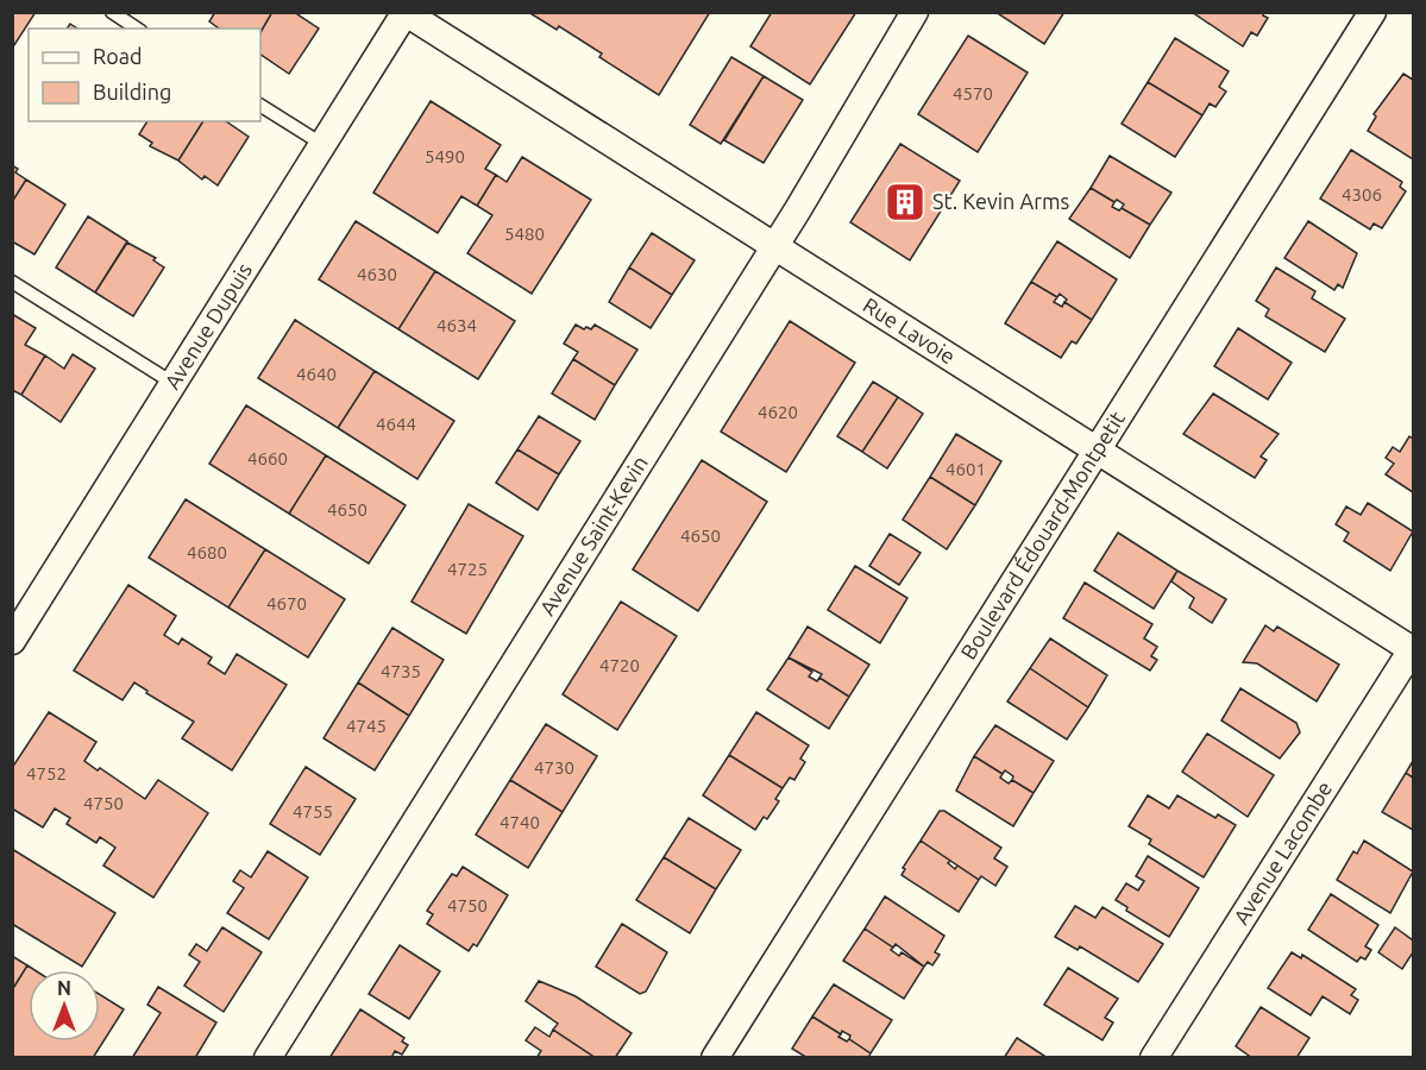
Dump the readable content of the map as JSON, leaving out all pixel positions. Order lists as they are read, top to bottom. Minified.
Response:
{"streets":{"street":["Avenue Dupuis","Rue Lavoie","Boulevard Édouard-Montpetit","Avenue Saint-Kevin","Avenue Lacombe"]},"crossings":[["Avenue Dupuis","Rue Lavoie"],["Rue Lavoie","Boulevard Édouard-Montpetit"],["Rue Lavoie","Avenue Saint-Kevin"],["Rue Lavoie","Avenue Lacombe"]],"places":{"building":["St. Kevin Arms"]},"house_numbers":["4570","5490","4306","5480","4630","4634","4640","4620","4644","4660","4601","4650","4650","4680","4725","4670","4720","4735","4745","4730","4752","4750","4755","4740","4750"],"legend":["Road","Building"],"north":"top"}
